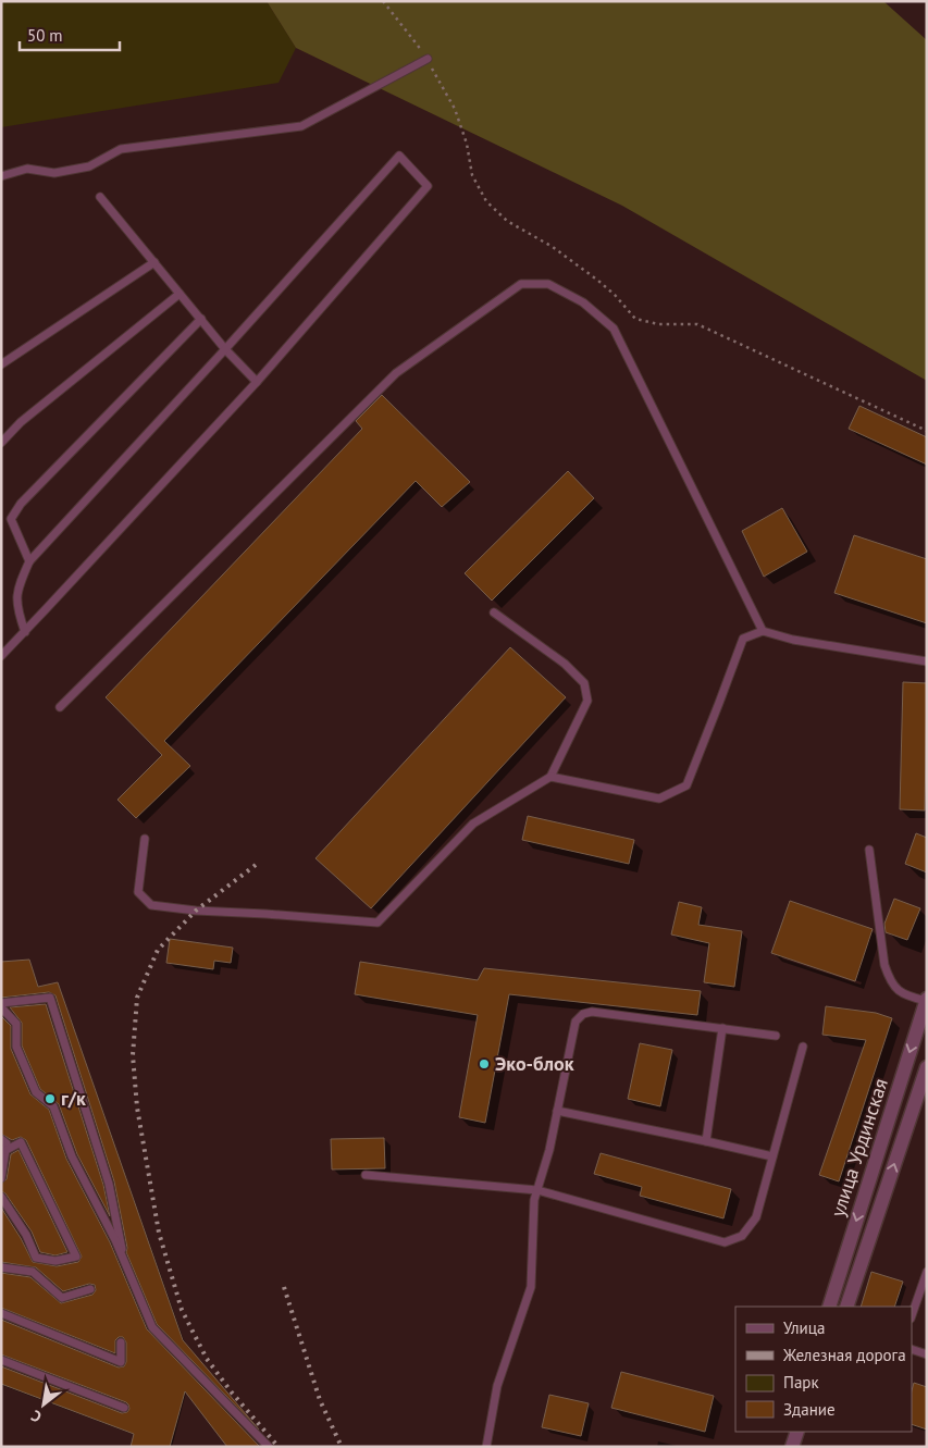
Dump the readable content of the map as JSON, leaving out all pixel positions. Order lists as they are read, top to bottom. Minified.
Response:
{"streets":{"street":["улица Урдинская"]},"places":["Эко-блок","г/к"],"legend":["Улица","Железная дорога","Парк","Здание"],"scale_bar":"50 m","north":"bottom left"}
